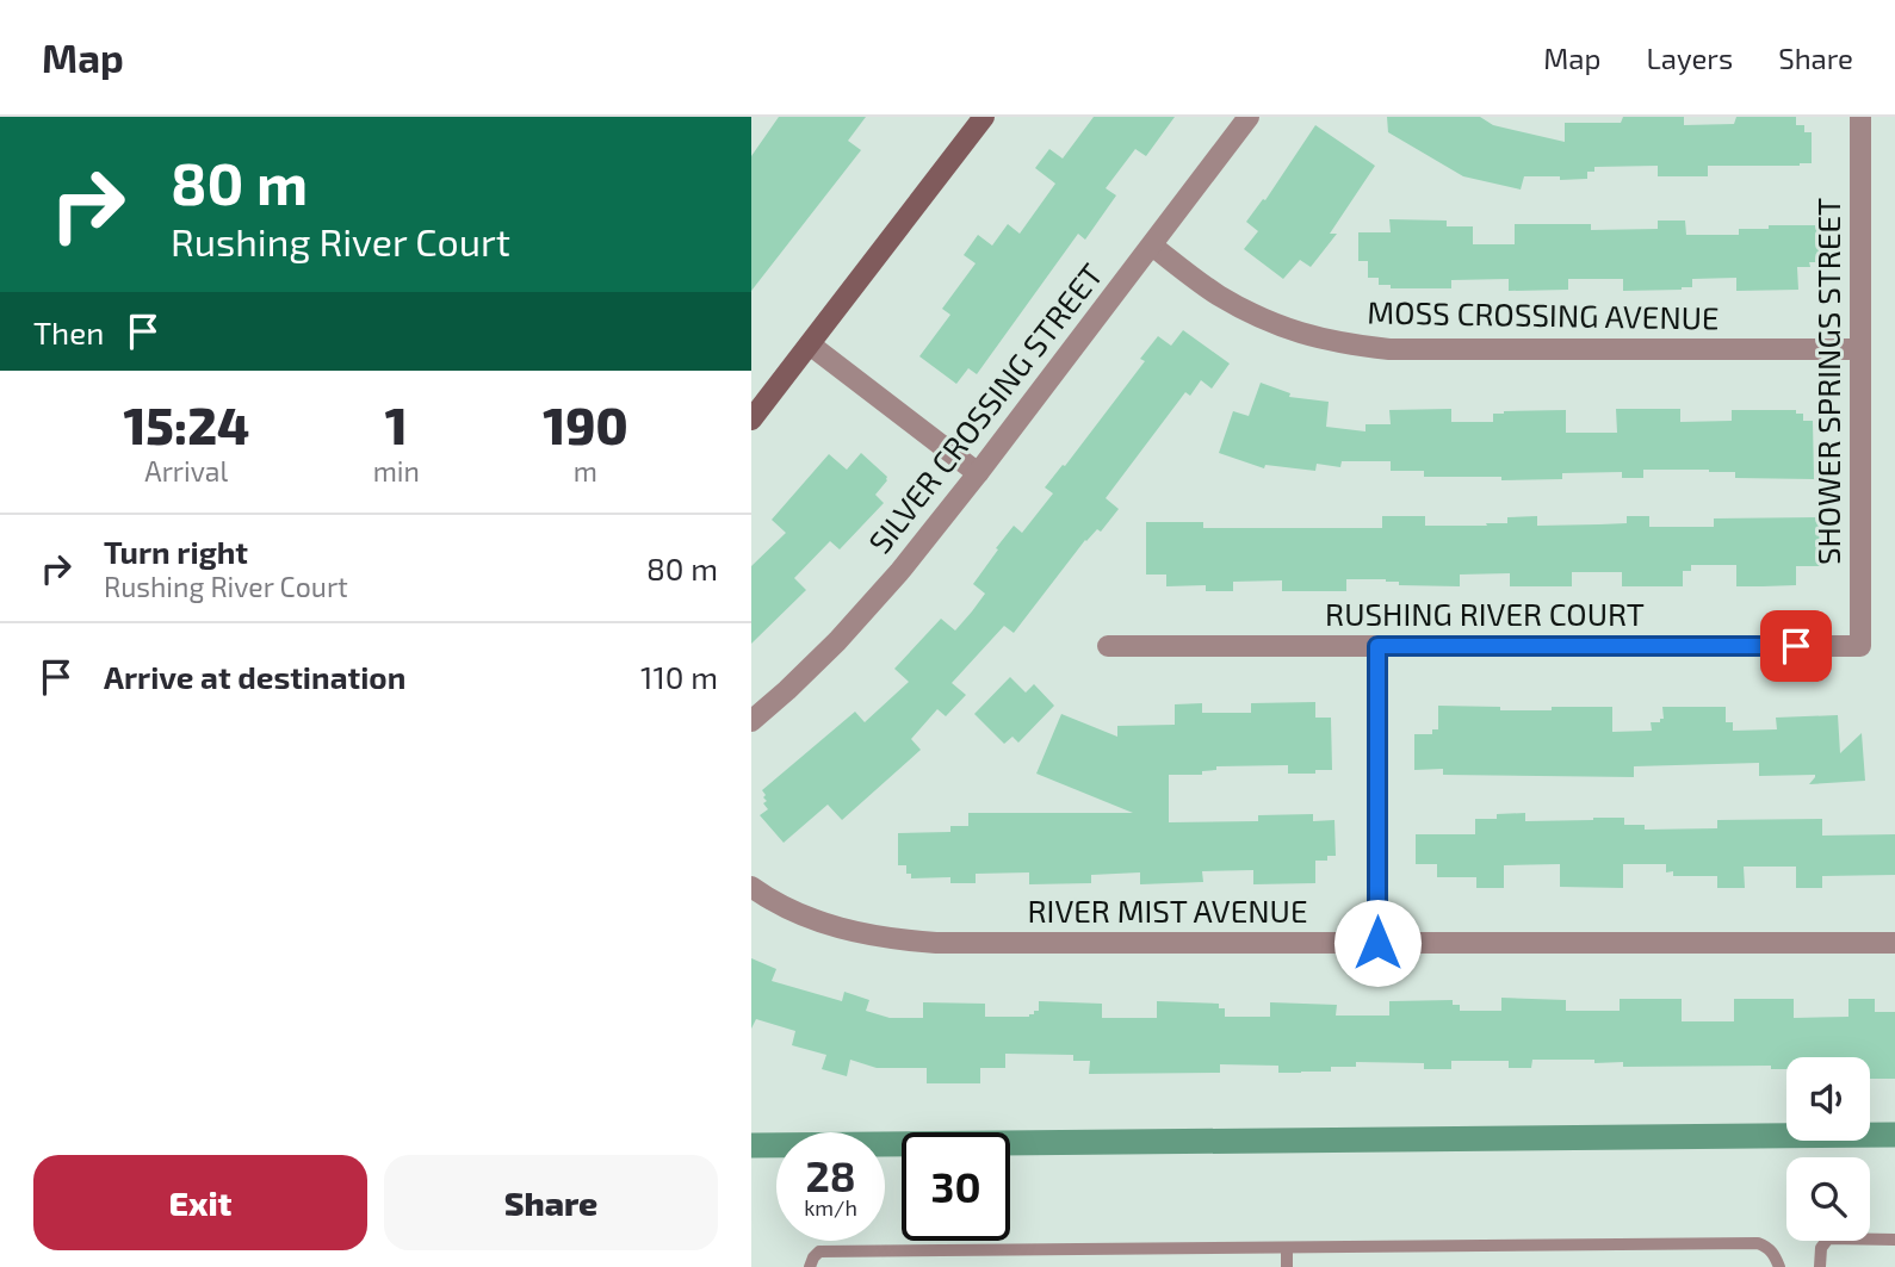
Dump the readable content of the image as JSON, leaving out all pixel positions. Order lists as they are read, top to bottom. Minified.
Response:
{"streets":{"street":["MOSS CROSSING AVENUE","SHOWER SPRINGS STREET","SILVER CROSSING STREET","RUSHING RIVER COURT","RIVER MIST AVENUE"]},"crossings":[["MOSS CROSSING AVENUE","SHOWER SPRINGS STREET"],["MOSS CROSSING AVENUE","SILVER CROSSING STREET"],["SHOWER SPRINGS STREET","RUSHING RIVER COURT"]],"page":{"header":"Map","nav":["Map","Layers","Share"],"turn":["80 m","Rushing River Court"],"then":"Then","eta":["15:24","Arrival","1","min","190","m"],"list":[{"name":"Turn right","note":"Rushing River Court","value":"80 m"},{"name":"Arrive at destination","value":"110 m"}],"speed":"28 km/h","limit":"30","buttons":["Exit","Share"]}}
